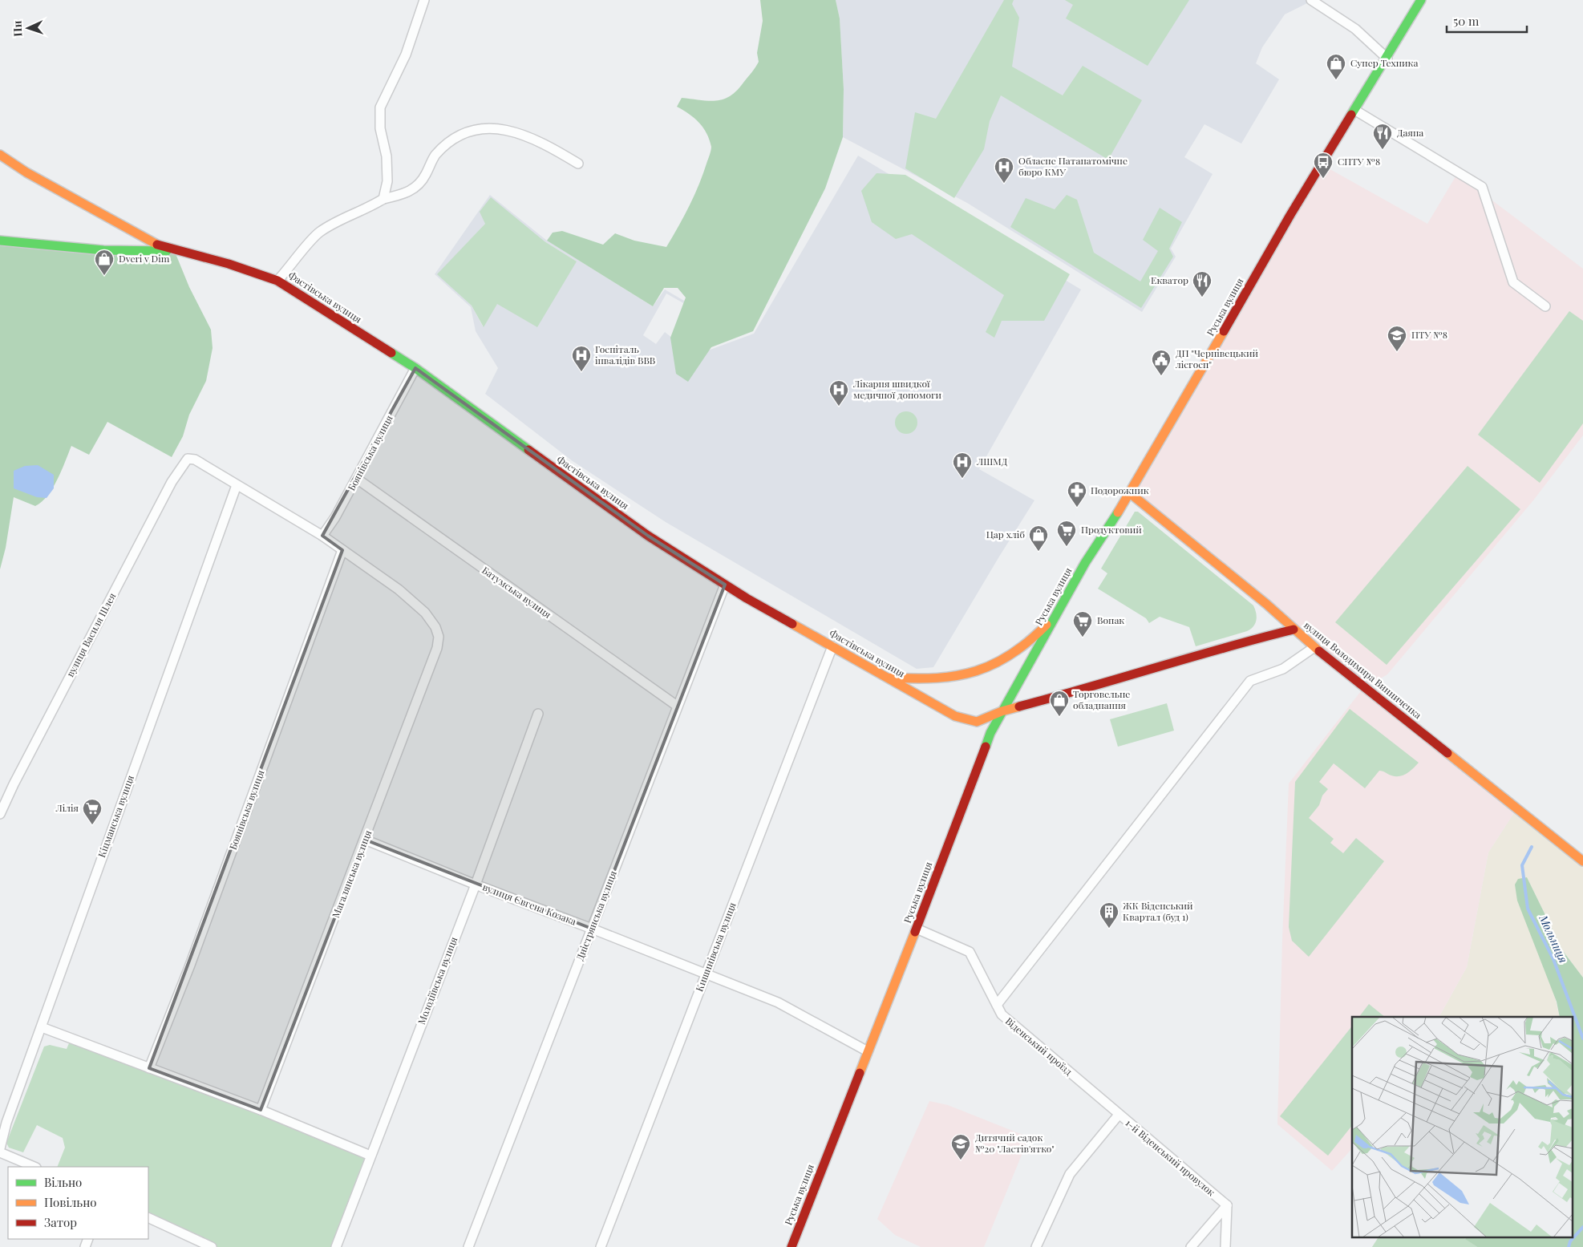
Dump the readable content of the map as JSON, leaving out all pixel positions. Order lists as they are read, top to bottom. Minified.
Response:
{"streets":{"main road":["Фастівська вулиця","Руська вулиця","вулиця Володимира Винниченка"],"street":["Боянівська вулиця","Батумська вулиця","вулиця Василя Шлея","Кіцманська вулиця","Магалянська вулиця","вулиця Євгена Козака","Дністрянська вулиця","Кишинівська вулиця","Молодіївська вулиця","Віденський проїзд","1-й Віденський провулок"]},"crossings":[["Фастівська вулиця","Руська вулиця"],["Фастівська вулиця","Боянівська вулиця"],["Фастівська вулиця","вулиця Володимира Винниченка"],["Фастівська вулиця","Дністрянська вулиця"],["Фастівська вулиця","Кишинівська вулиця"],["Руська вулиця","вулиця Володимира Винниченка"],["Руська вулиця","вулиця Євгена Козака"],["Руська вулиця","Віденський проїзд"],["Боянівська вулиця","Батумська вулиця"],["Боянівська вулиця","Магалянська вулиця"],["Батумська вулиця","Дністрянська вулиця"],["вулиця Василя Шлея","Кіцманська вулиця"],["Магалянська вулиця","вулиця Євгена Козака"],["вулиця Євгена Козака","Дністрянська вулиця"],["вулиця Євгена Козака","Кишинівська вулиця"],["вулиця Євгена Козака","Молодіївська вулиця"],["Віденський проїзд","1-й Віденський провулок"]],"water":["Мольниця"],"places":{"shop":["Супер Техника","Dveri v Dim","Цар хліб","Торговельне обладнання"],"restaurant":["Даяна","Екватор"],"bus stop":["СПТУ №8"],"hospital":["Обласне Патанатомічне бюро КМУ","Госпіталь інвалідів ВВВ","Лікарня швидкої медичної допомоги","ЛШМД"],"school or university":["ПТУ №8","Дитячий садок №20 \"Ластів'ятко\""],"public building":["ДП \"Чернівецький лісгосп\""],"pharmacy":["Подорожник"],"supermarket":["Продуктовий","Вопак","Лілія"],"building":["ЖК Віденський Квартал (буд 1)"]},"legend":["Вільно","Повільно","Затор"],"scale_bar":"50 m","north":"left"}
